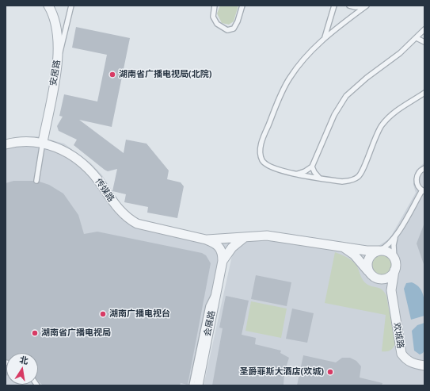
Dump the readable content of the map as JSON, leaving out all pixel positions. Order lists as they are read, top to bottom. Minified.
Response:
{"streets":{"street":["安居路","传媒路","会展路","欢城路"]},"crossings":[["安居路","传媒路"]],"places":["湖南省广播电视局(北院)","湖南广播电视台","湖南省广播电视局","圣爵菲斯大酒店(欢城)"],"north":"top"}
